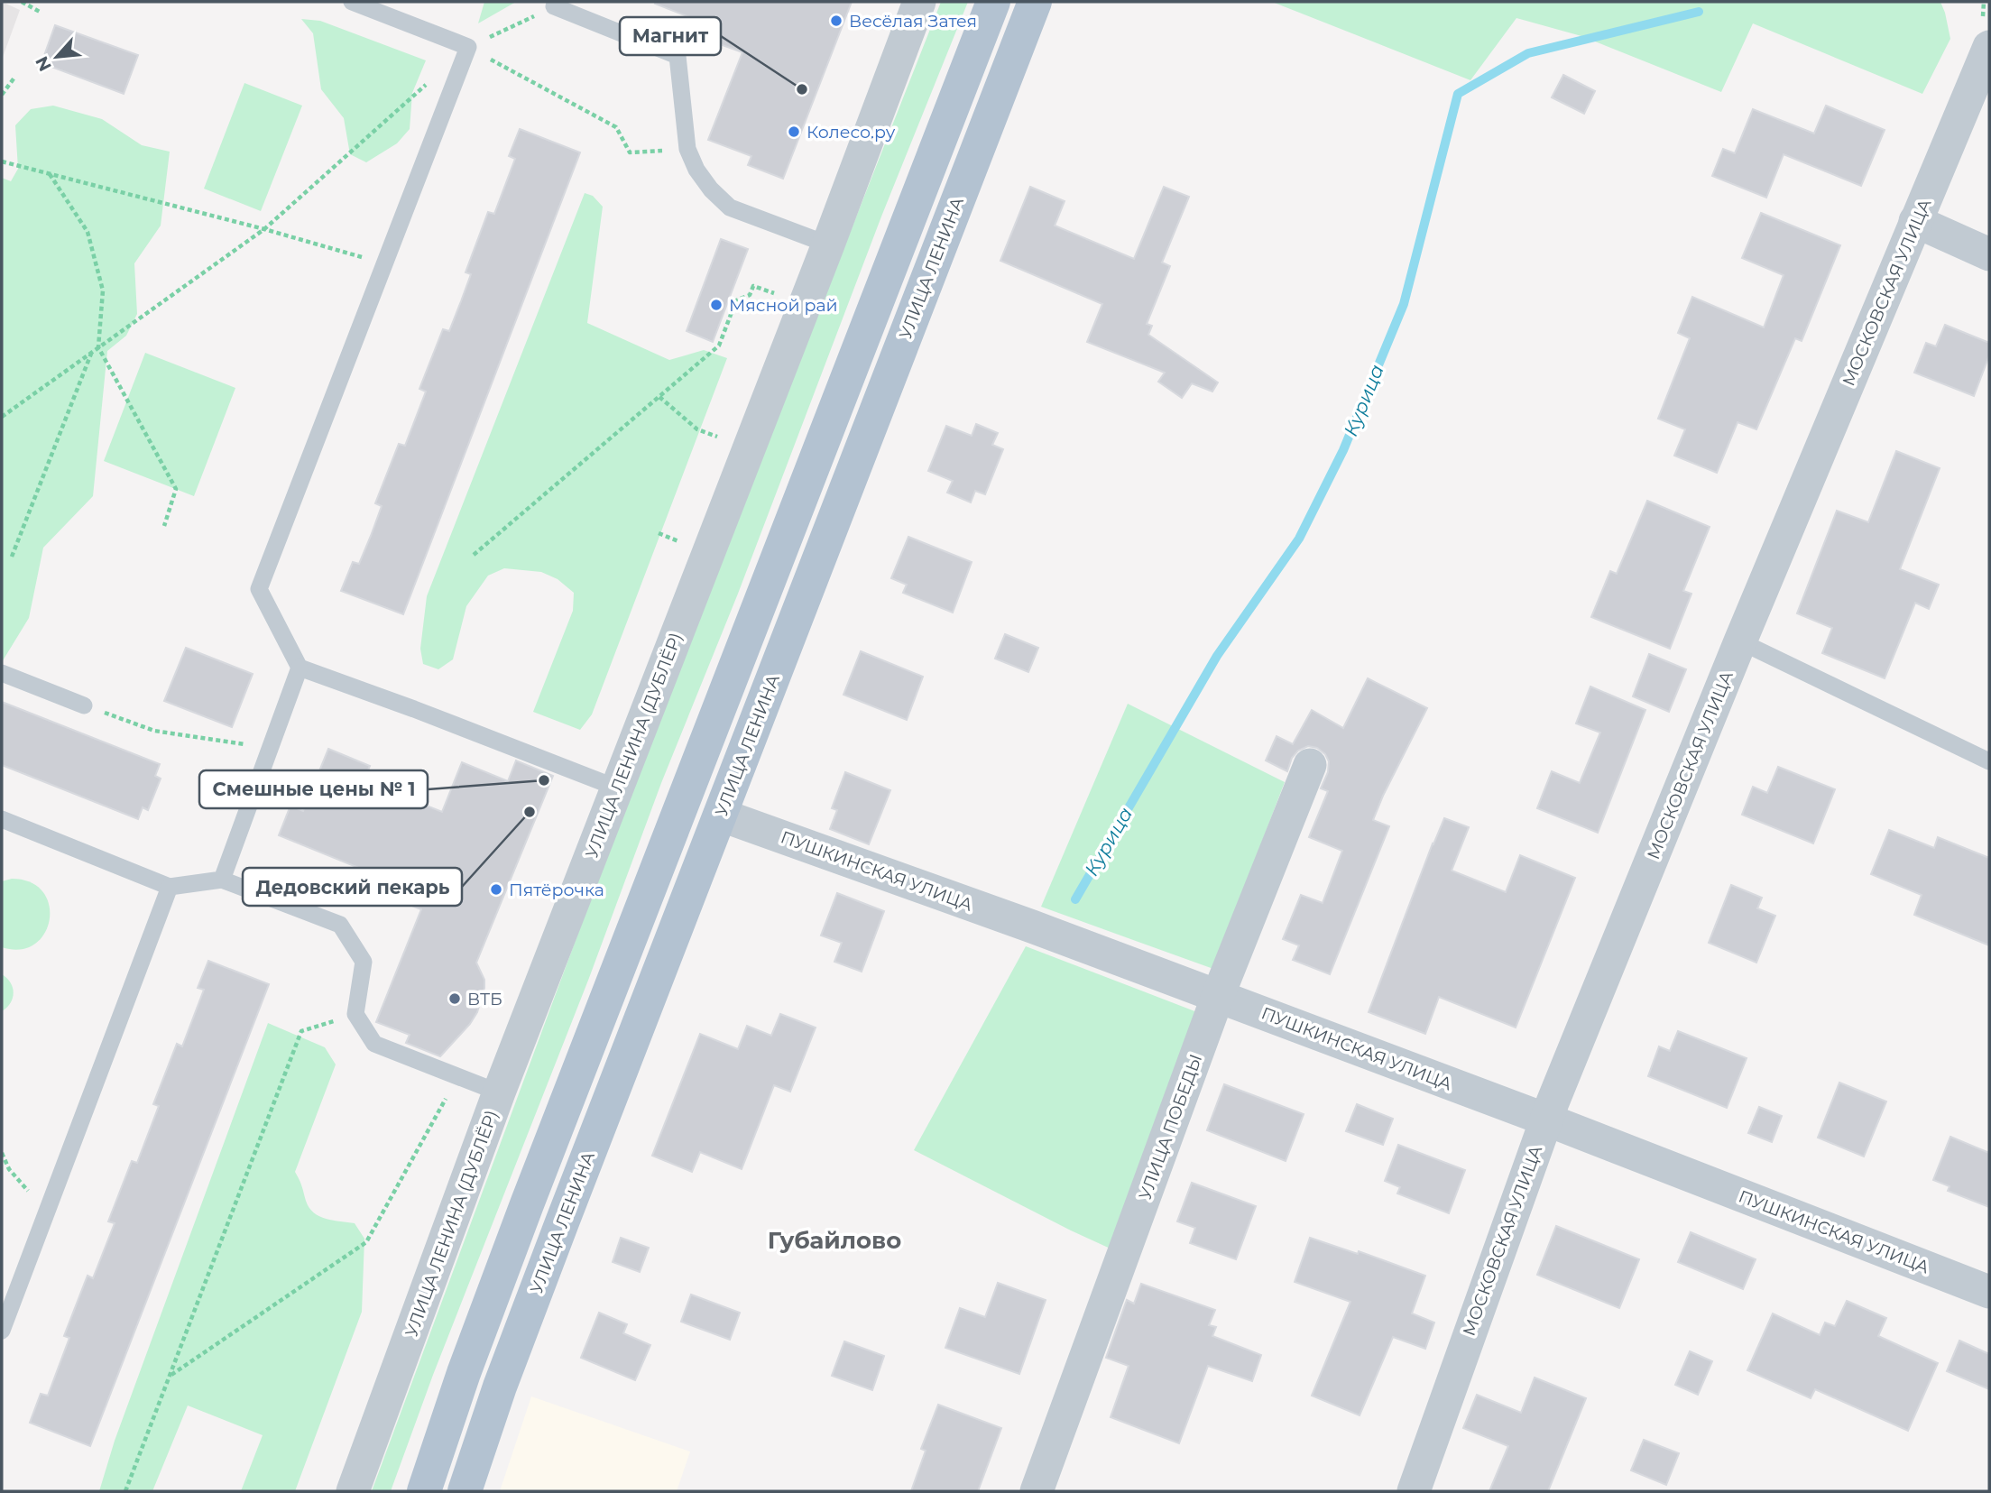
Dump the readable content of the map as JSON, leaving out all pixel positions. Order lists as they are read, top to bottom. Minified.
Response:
{"streets":{"main road":["УЛИЦА ЛЕНИНА"],"street":["МОСКОВСКАЯ УЛИЦА","УЛИЦА ЛЕНИНА (ДУБЛЁР)","ПУШКИНСКАЯ УЛИЦА","УЛИЦА ПОБЕДЫ"]},"crossings":[["УЛИЦА ЛЕНИНА","ПУШКИНСКАЯ УЛИЦА"],["МОСКОВСКАЯ УЛИЦА","ПУШКИНСКАЯ УЛИЦА"],["ПУШКИНСКАЯ УЛИЦА","УЛИЦА ПОБЕДЫ"]],"districts":["Губайлово"],"water":["Курица"],"places":["Весёлая Затея","Магнит","Колесо.ру","Мясной рай","Смешные цены № 1","Дедовский пекарь","Пятёрочка","ВТБ"],"north":"bottom left"}
